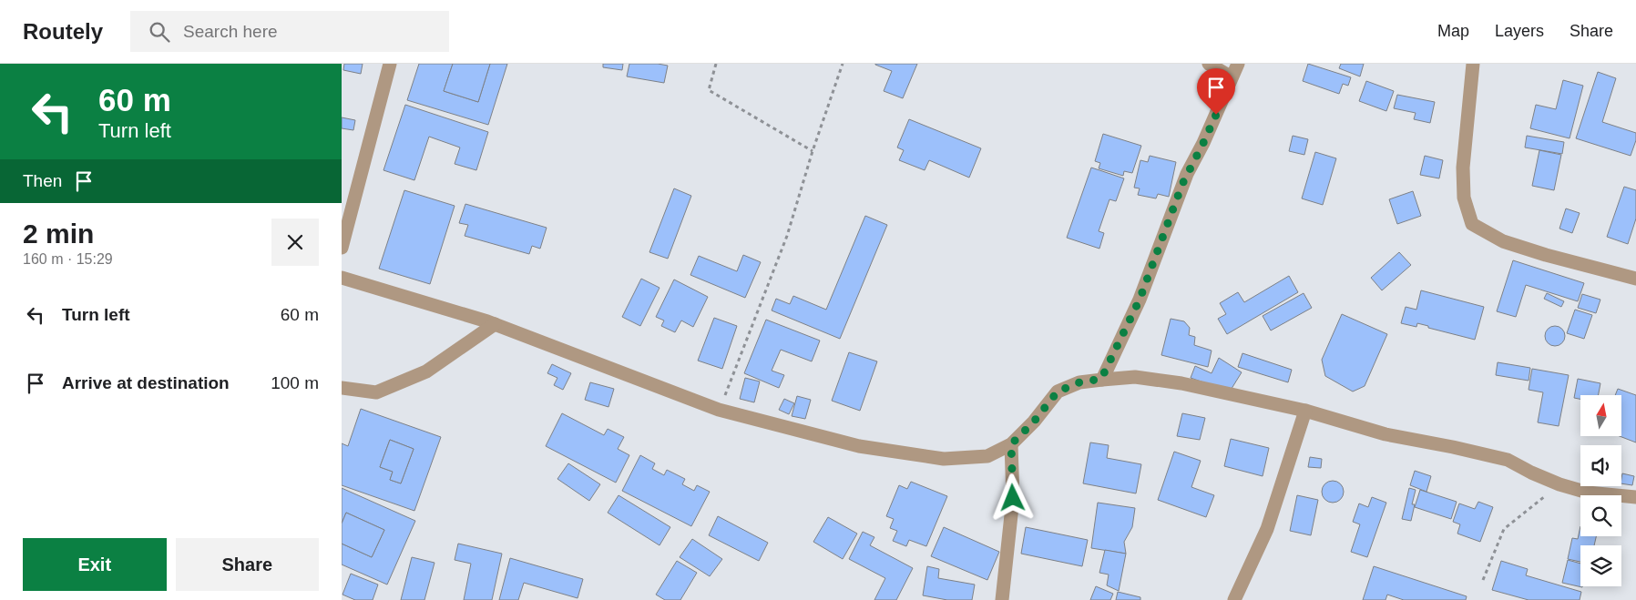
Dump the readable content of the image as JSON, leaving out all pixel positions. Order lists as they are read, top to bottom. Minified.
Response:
{"north":"top","page":{"header":"Routely","search":"Search here","nav":["Map","Layers","Share"],"turn":["60 m","Turn left"],"then":"Then","heading":["2 min","160 m · 15:29"],"list":[{"name":"Turn left","value":"60 m"},{"name":"Arrive at destination","value":"100 m"}],"buttons":["Exit","Share"]}}
